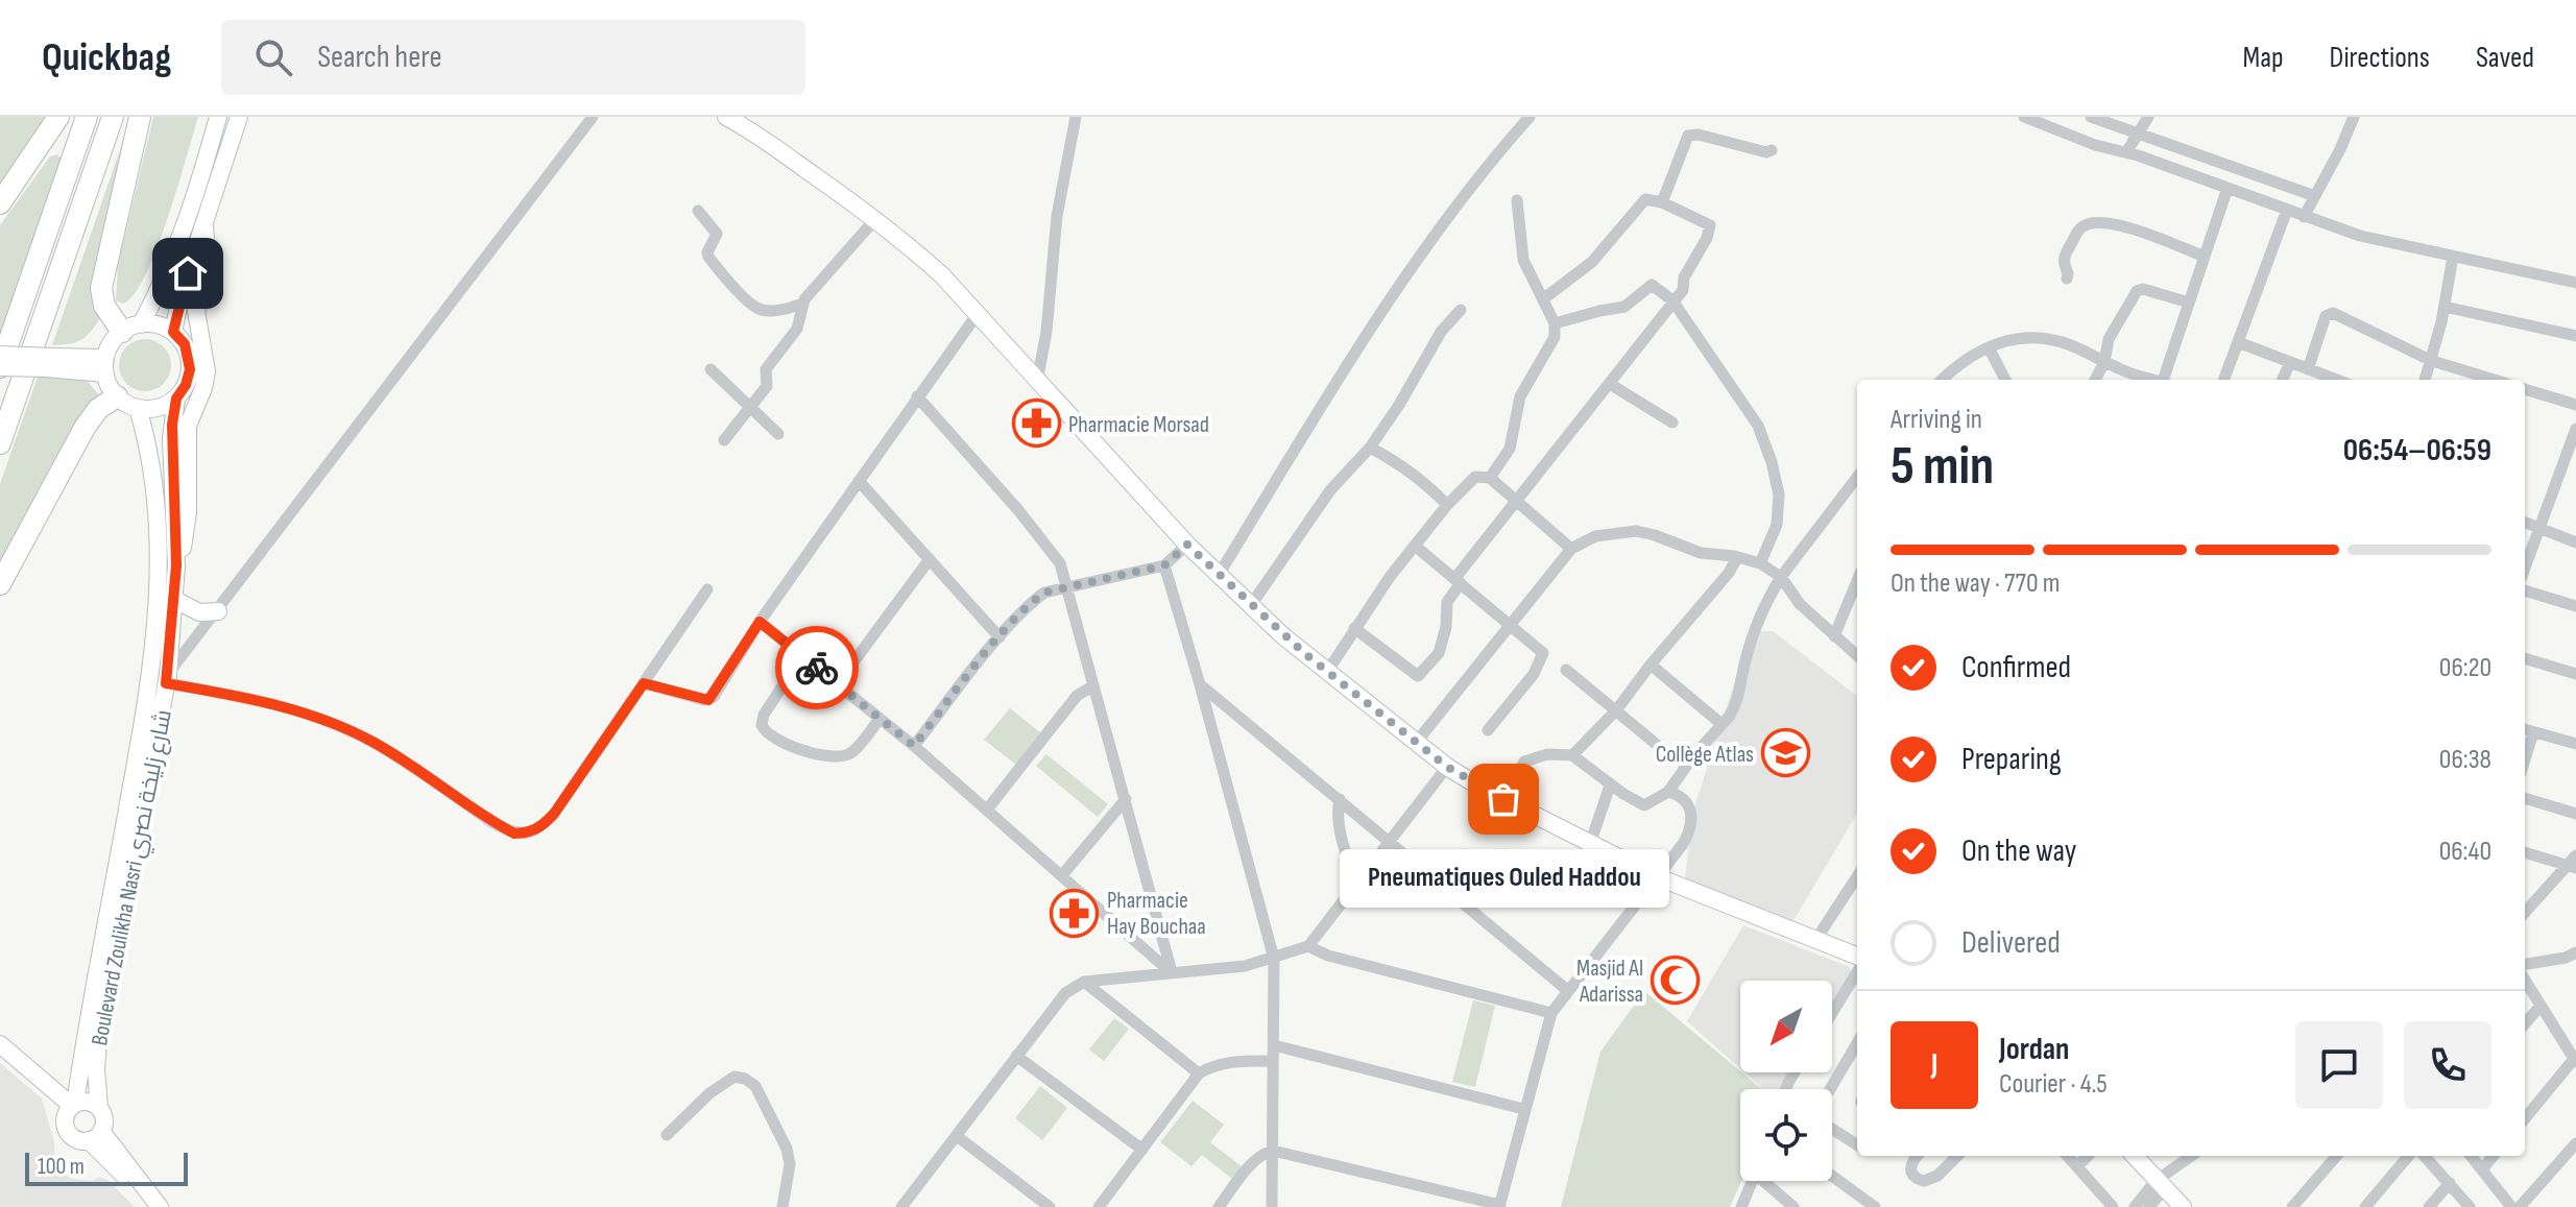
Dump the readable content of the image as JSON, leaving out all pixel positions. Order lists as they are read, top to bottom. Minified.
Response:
{"streets":{"street":["Boulevard Zoulikha Nasri شارع زليخة نصري"]},"places":{"pharmacy":["Pharmacie Morsad","Pharmacie Hay Bouchaa"],"school or university":["Collège Atlas"],"other":["Pneumatiques Ouled Haddou"],"mosque":["Masjid Al Adarissa"]},"scale_bar":"100 m","north":"bottom left","page":{"header":"Quickbag","search":"Search here","nav":["Map","Directions","Saved"],"heading":["5 min","Arriving in","06:54–06:59"],"panel":["Jordan","Courier · 4.5"],"bar":"On the way · 770 m","list":[["Confirmed","06:20"],["Preparing","06:38"],["On the way","06:40"],"Delivered"],"bubble":"Pneumatiques Ouled Haddou","round":"J","scale":"100 m"}}
